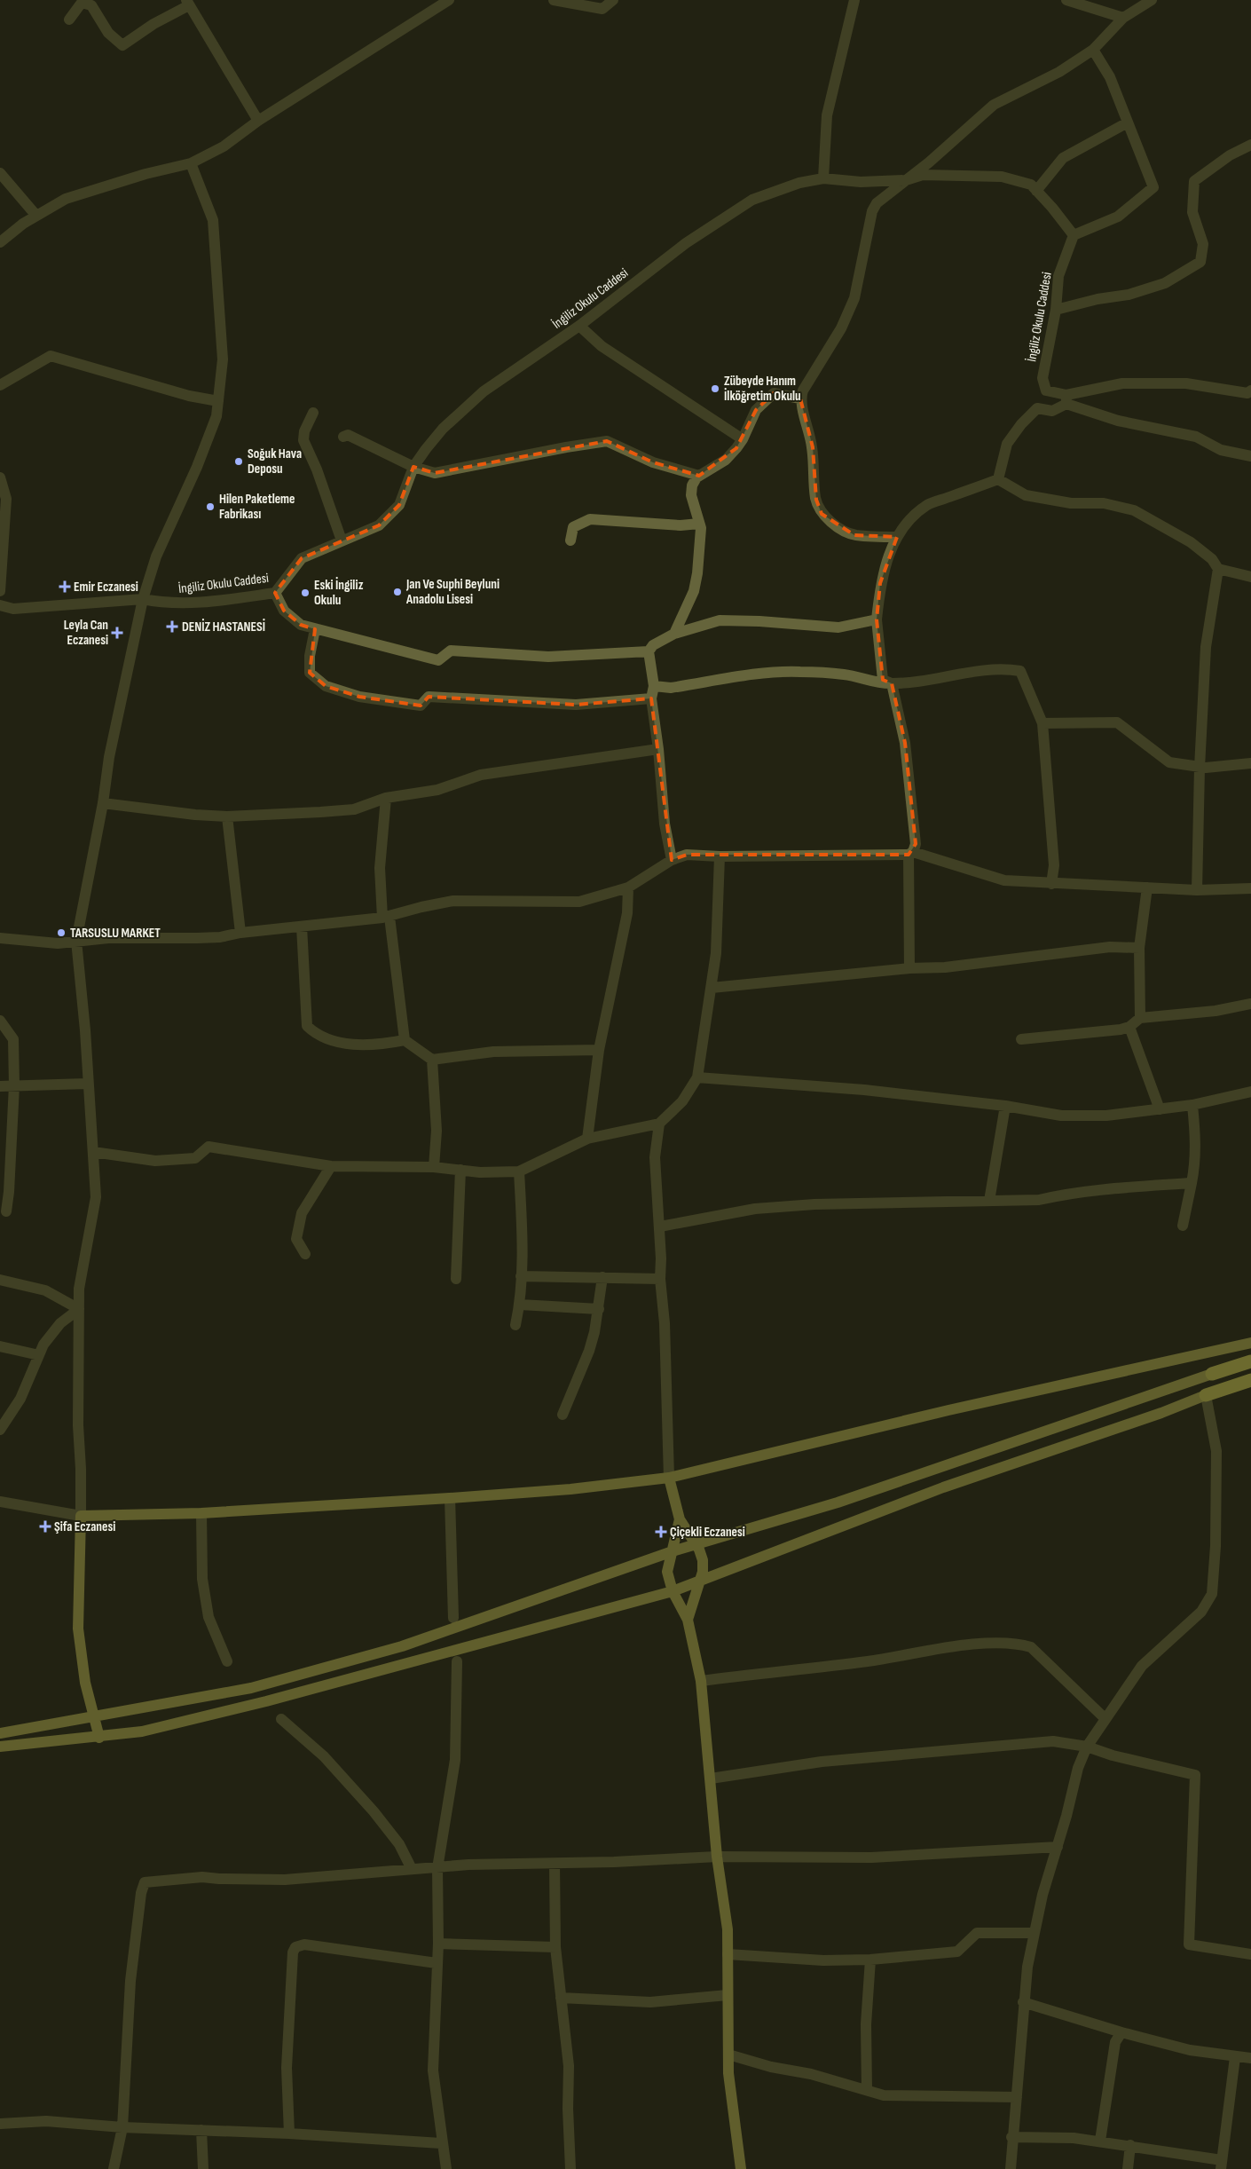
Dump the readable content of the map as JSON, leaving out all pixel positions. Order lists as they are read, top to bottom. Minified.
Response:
{"streets":{"street":["İngiliz Okulu Caddesi"]},"places":{"other":["Zübeyde Hanım İlköğretim Okulu","Soğuk Hava Deposu","Hilen Paketleme Fabrikası","Jan Ve Suphi Beyluni Anadolu Lisesi","Eski İngiliz Okulu","TARSUSLU MARKET"],"health":["Emir Eczanesi","DENİZ HASTANESİ","Leyla Can Eczanesi","Şifa Eczanesi","Çiçekli Eczanesi"]}}
